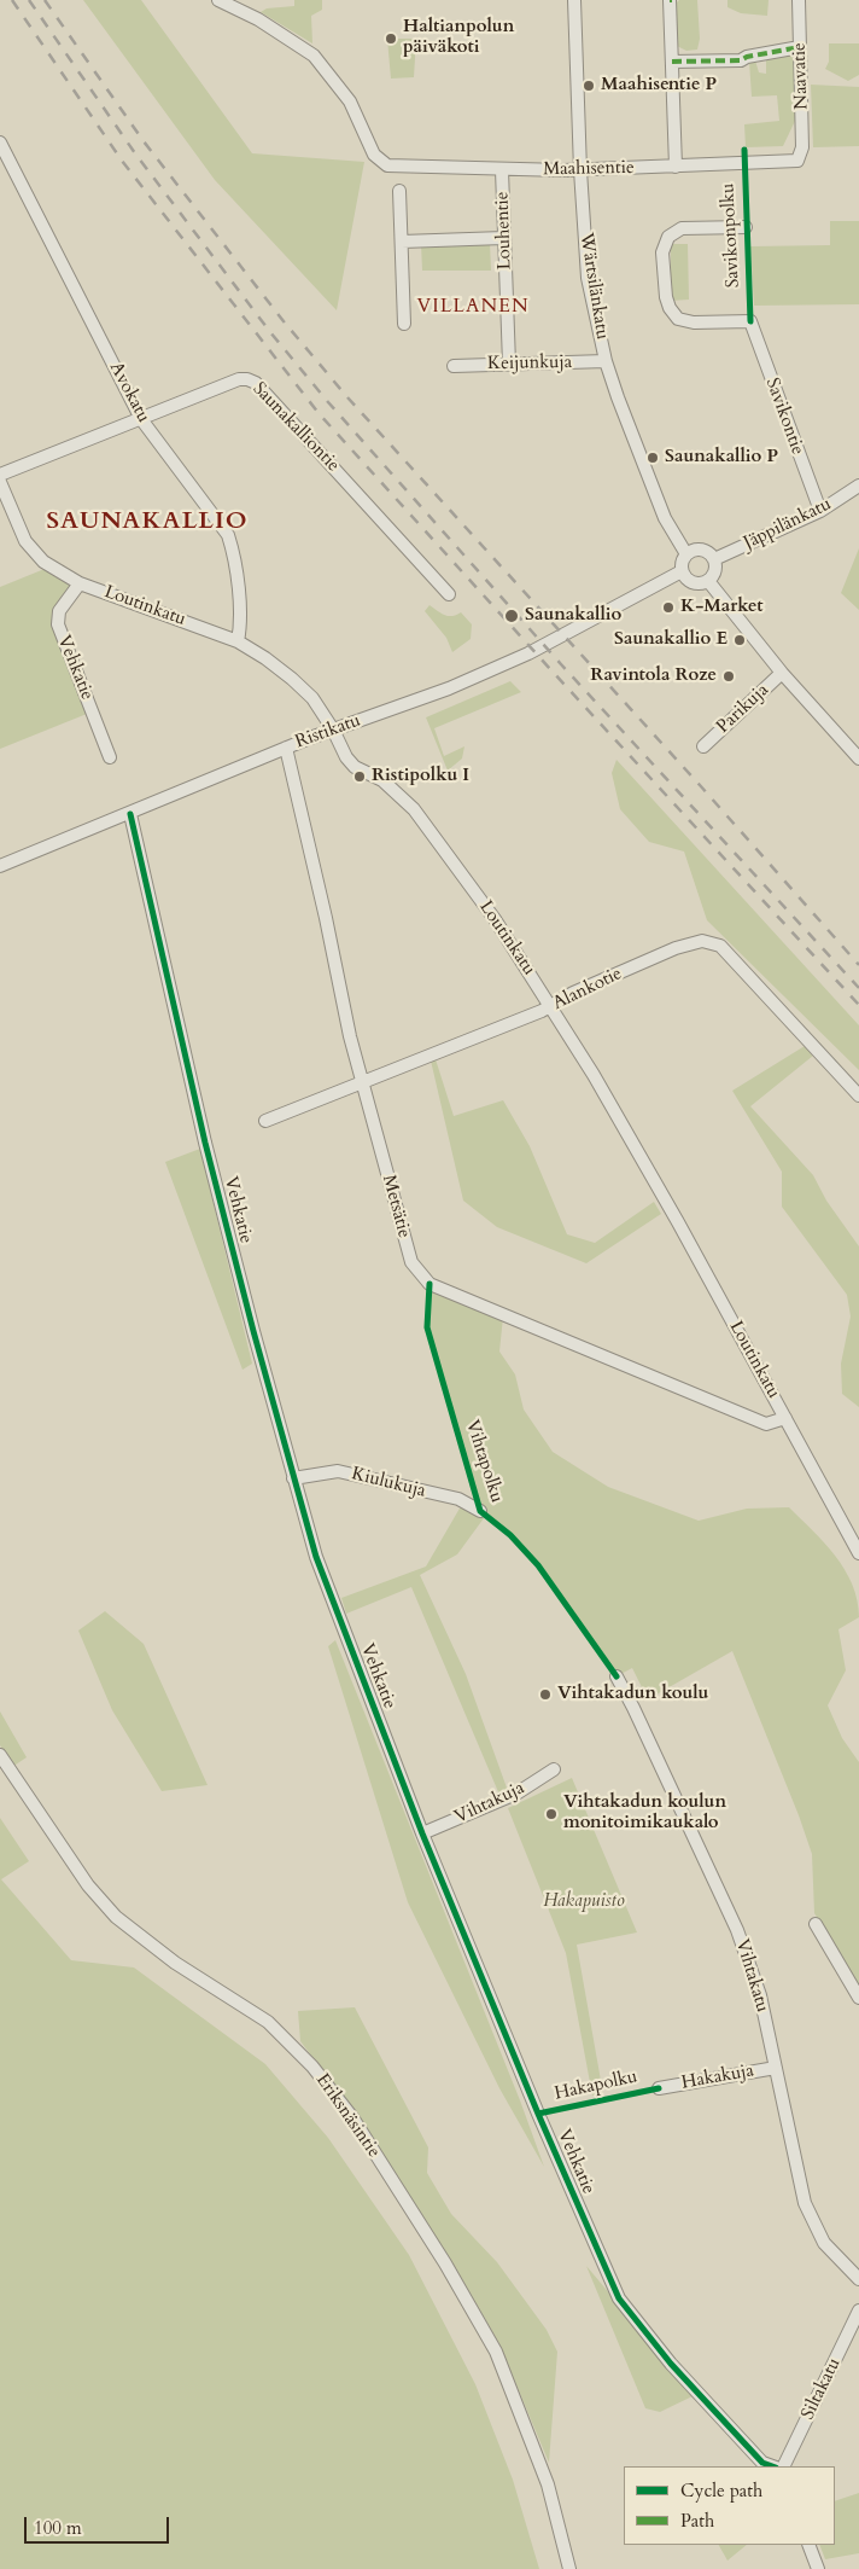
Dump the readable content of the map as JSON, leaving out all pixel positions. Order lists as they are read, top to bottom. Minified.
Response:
{"streets":{"street":["Naavatie","Maahisentie","Louhentie","Wärtsilänkatu","Keijunkuja","Avokatu","Savikontie","Saunakalliontie","Jäppilänkatu","Loutinkatu","Vehkatie","Parikuja","Ristikatu","Alankotie","Metsätie","Kiulukuja","Vihtakuja","Vihtakatu","Hakakuja","Eriksnäsintie","Siltakatu"],"cycle path":["Savikonpolku","Vihtapolku","Hakapolku"]},"crossings":[["Naavatie","Maahisentie"],["Maahisentie","Louhentie"],["Maahisentie","Wärtsilänkatu"],["Louhentie","Keijunkuja"],["Wärtsilänkatu","Keijunkuja"],["Wärtsilänkatu","Jäppilänkatu"],["Wärtsilänkatu","Ristikatu"],["Avokatu","Saunakalliontie"],["Avokatu","Loutinkatu"],["Savikontie","Jäppilänkatu"],["Jäppilänkatu","Ristikatu"],["Loutinkatu","Vehkatie"],["Loutinkatu","Ristikatu"],["Loutinkatu","Alankotie"],["Loutinkatu","Metsätie"],["Vehkatie","Ristikatu"],["Vehkatie","Kiulukuja"],["Vehkatie","Vihtakuja"],["Ristikatu","Metsätie"],["Alankotie","Metsätie"],["Vihtakatu","Hakakuja"]],"districts":["VILLANEN","SAUNAKALLIO"],"parks":["Hakapuisto"],"places":["Haltianpolun päiväkoti","Maahisentie P","Saunakallio P","K-Market","Saunakallio","Saunakallio E","Ravintola Roze","Ristipolku I","Vihtakadun koulu","Vihtakadun koulun monitoimikaukalo"],"legend":["Cycle path","Path"],"scale_bar":"100 m"}
